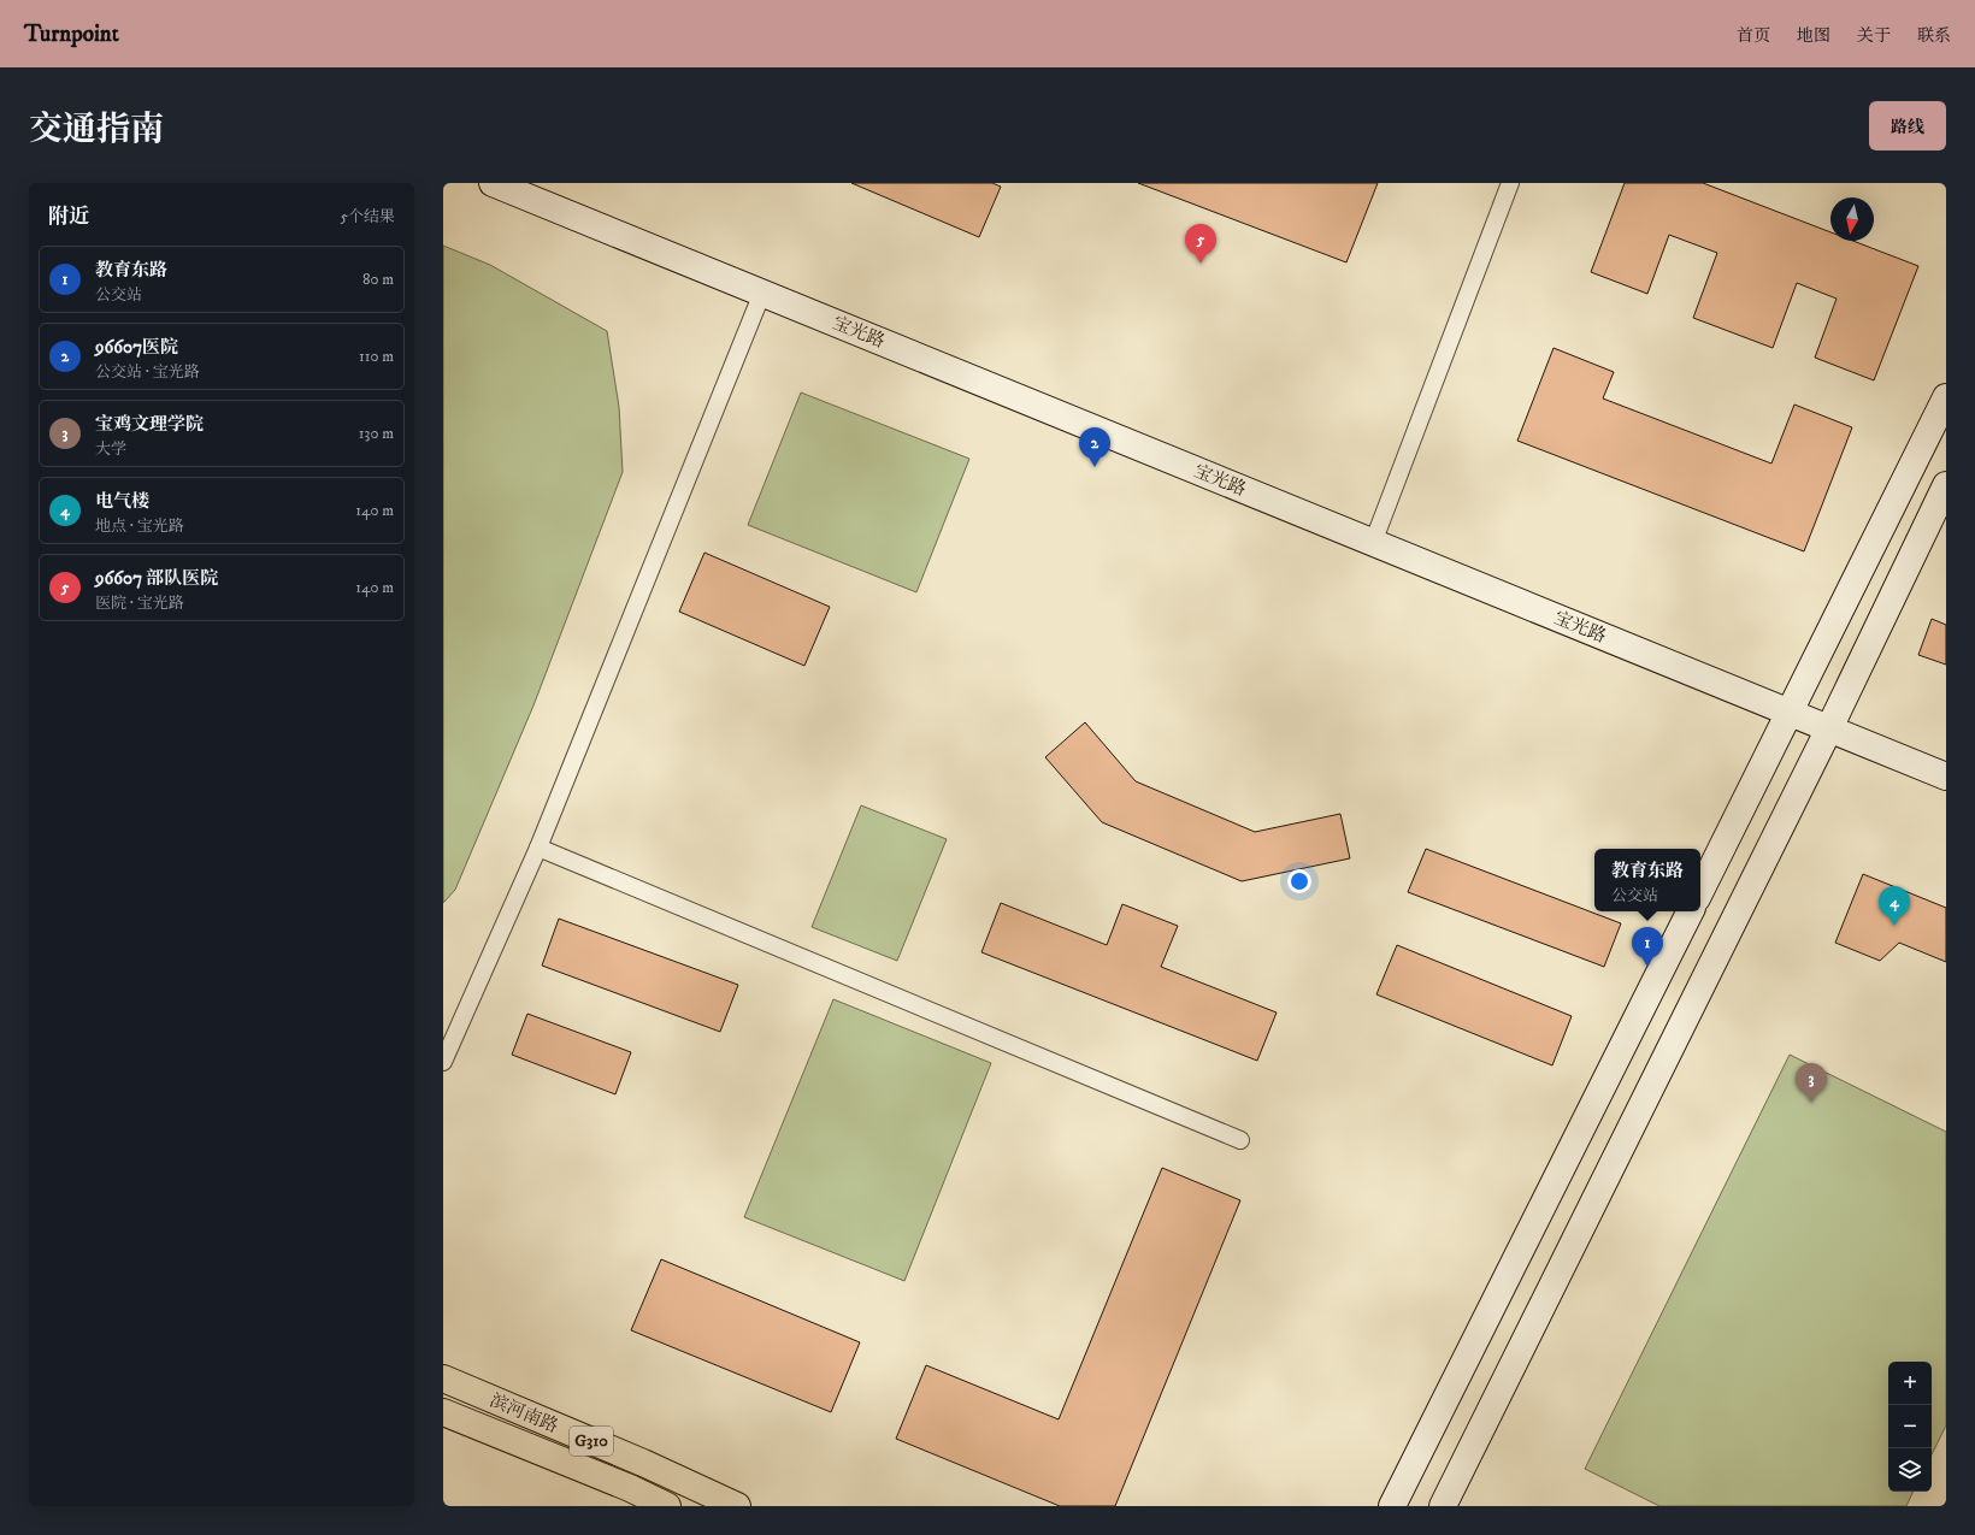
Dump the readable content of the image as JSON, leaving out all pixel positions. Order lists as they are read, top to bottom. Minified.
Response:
{"streets":{"highway":["滨河南路","G310"],"street":["宝光路"]},"north":"bottom","page":{"header":"Turnpoint","nav":["首页","地图","关于","联系"],"title":"交通指南","buttons":"路线","heading":["附近","5个结果"],"pins":["5","2","4","1","3"],"list":[{"mark":"1","name":"教育东路","note":"公交站","value":"80 m"},{"mark":"2","name":"96607医院","note":"公交站 · 宝光路","value":"110 m"},{"mark":"3","name":"宝鸡文理学院","note":"大学","value":"130 m"},{"mark":"4","name":"电气楼","note":"地点 · 宝光路","value":"140 m"},{"mark":"5","name":"96607 部队医院","note":"医院 · 宝光路","value":"140 m"}],"popup":["教育东路","公交站"],"map_buttons":["+","−"]}}
